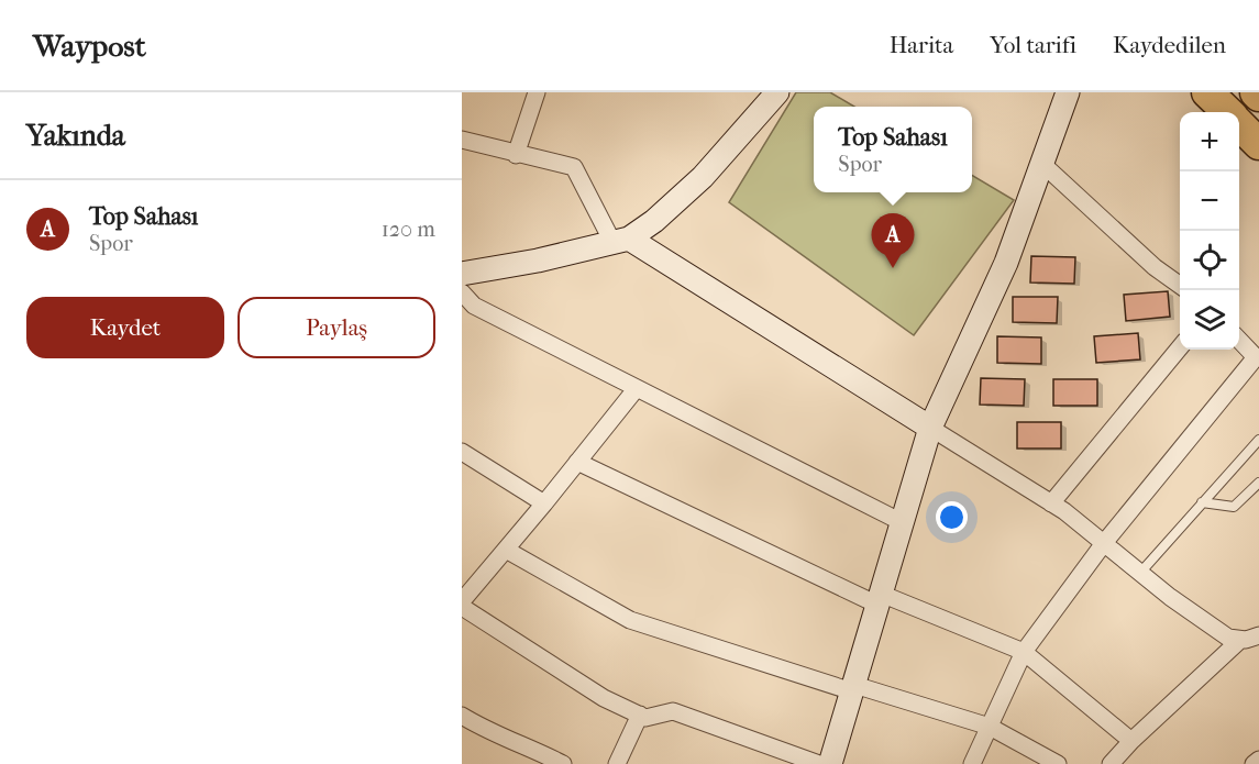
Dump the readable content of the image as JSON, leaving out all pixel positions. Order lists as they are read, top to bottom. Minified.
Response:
{"page":{"header":"Waypost","nav":["Harita","Yol tarifi","Kaydedilen"],"heading":"Yakında","popup":["Top Sahası","Spor"],"map_buttons":["+","−"],"list":[{"mark":"A","name":"Top Sahası","note":"Spor","value":"120 m"}],"pins":"A","buttons":["Kaydet","Paylaş"]}}
